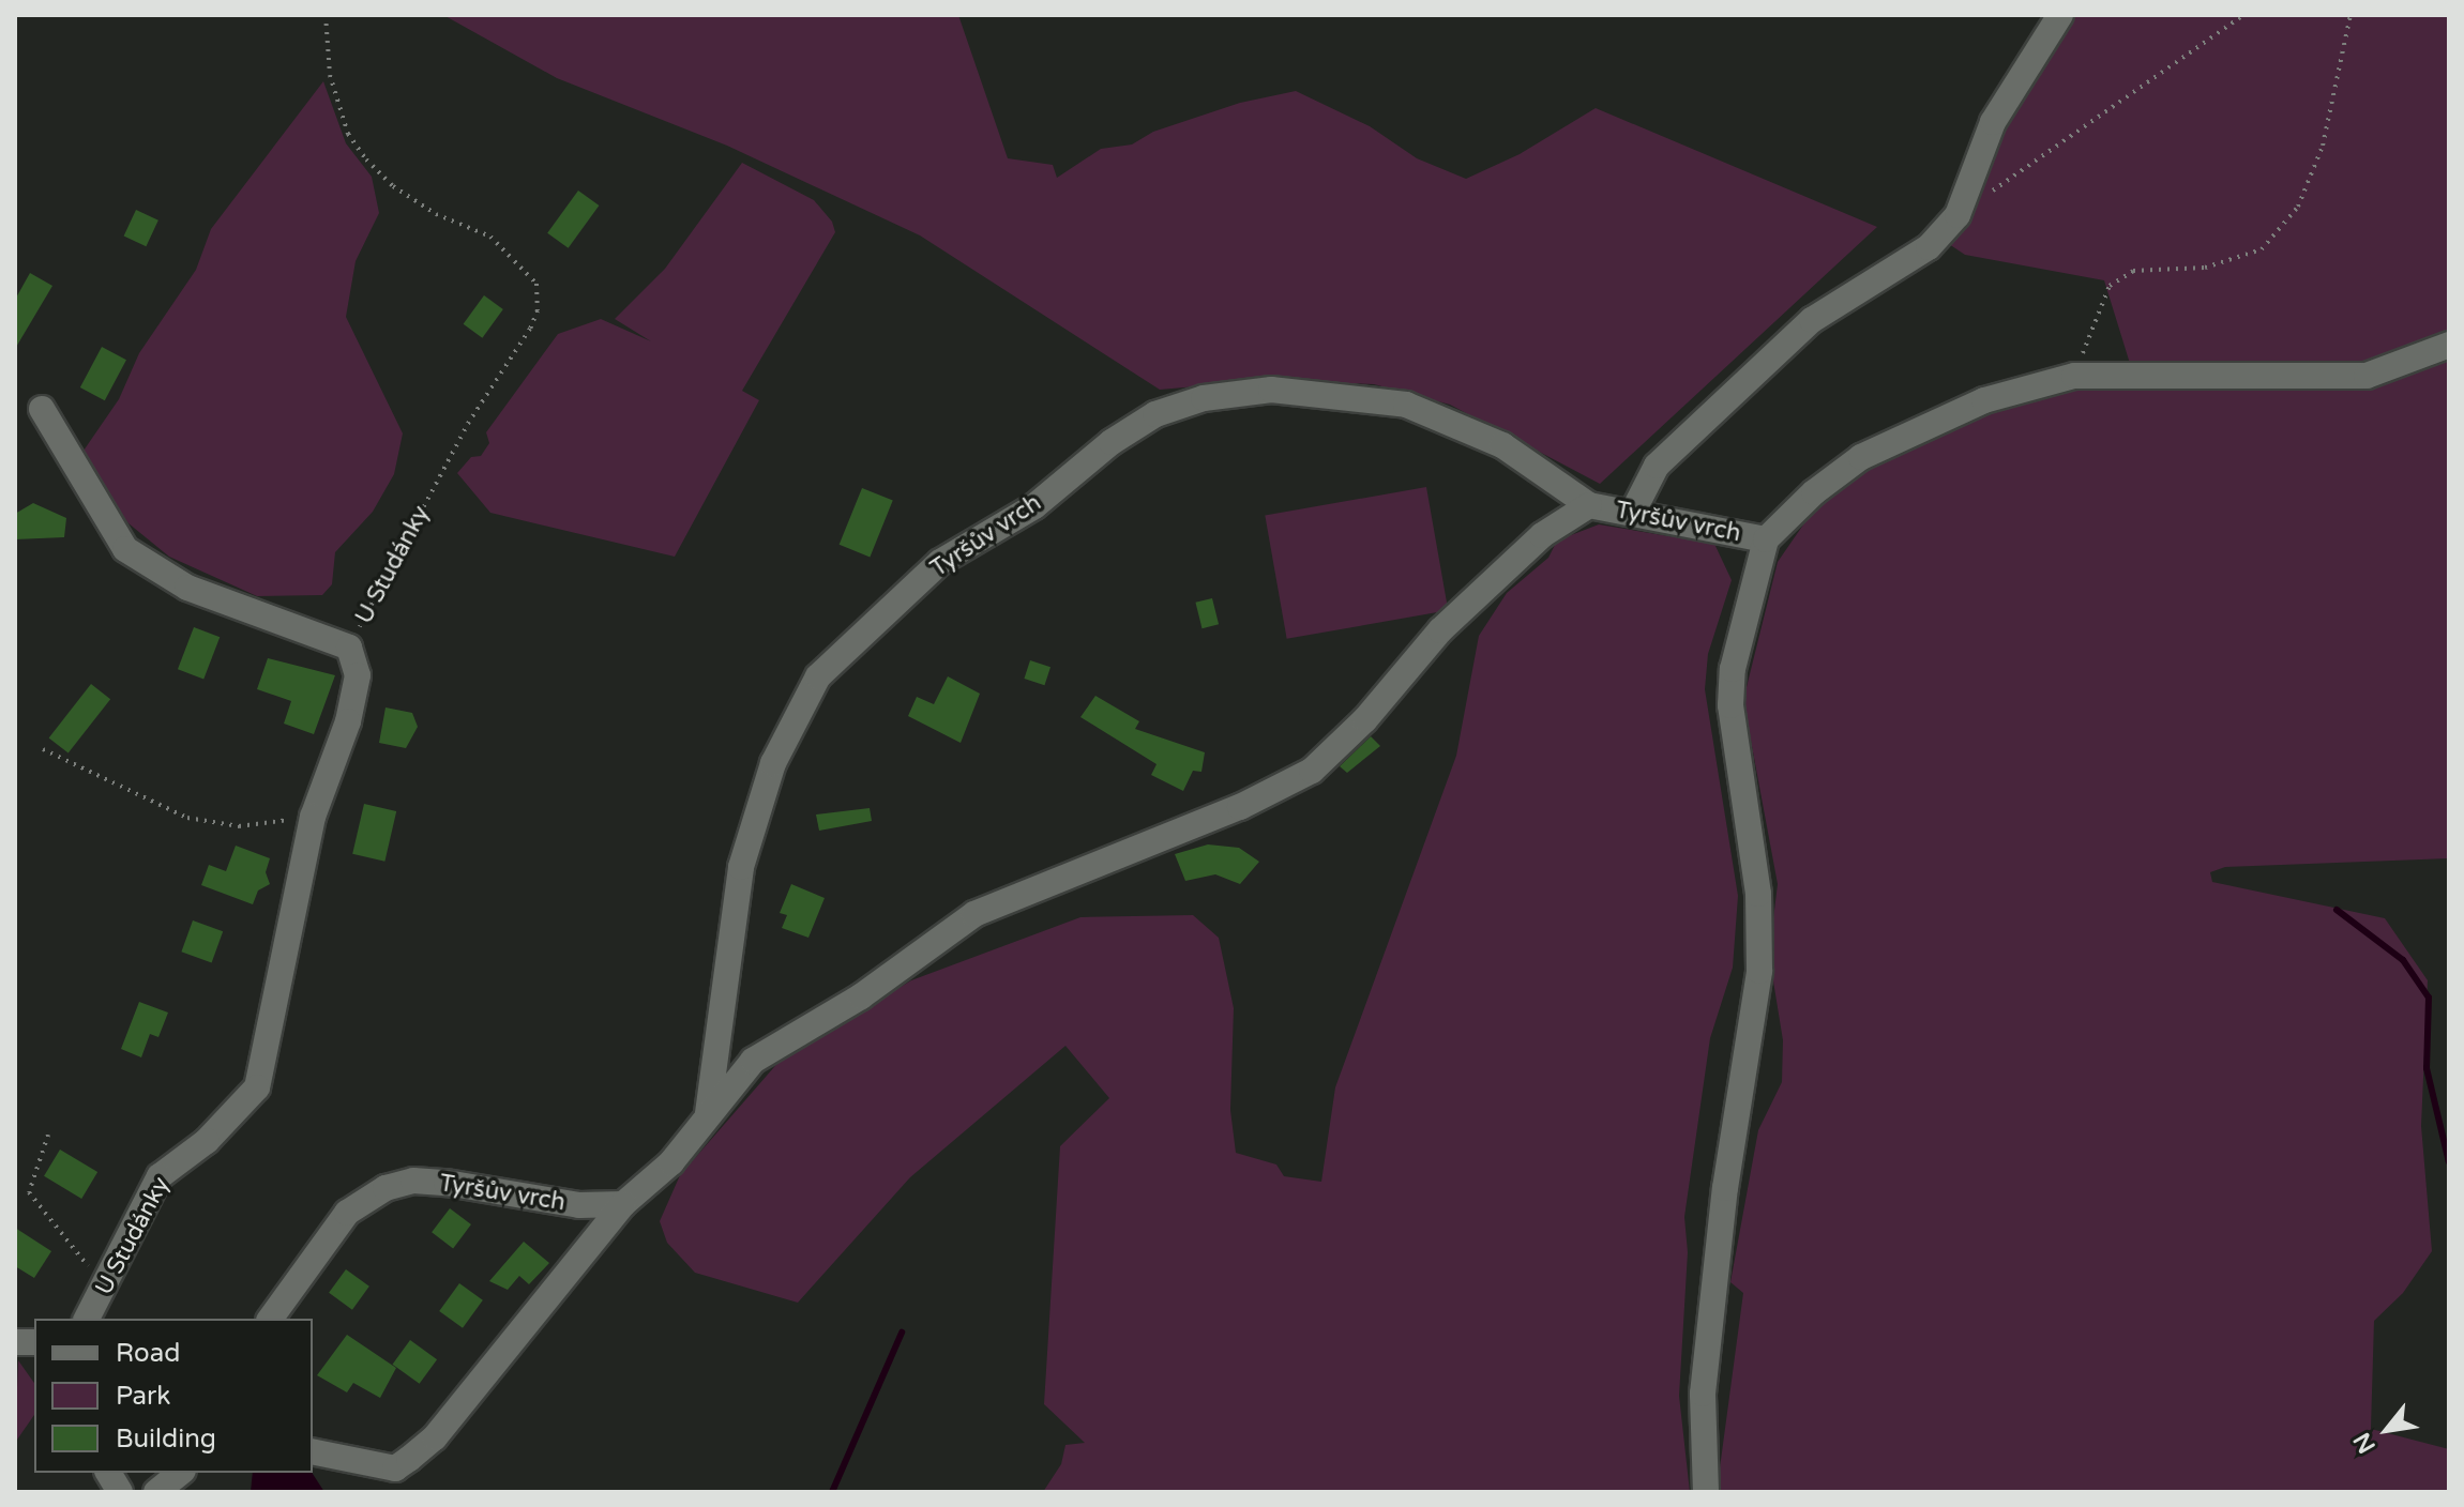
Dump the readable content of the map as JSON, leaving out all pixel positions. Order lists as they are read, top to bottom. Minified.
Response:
{"streets":{"street":["Tyršův vrch","U Studánky"]},"legend":["Road","Park","Building"],"north":"bottom left"}
